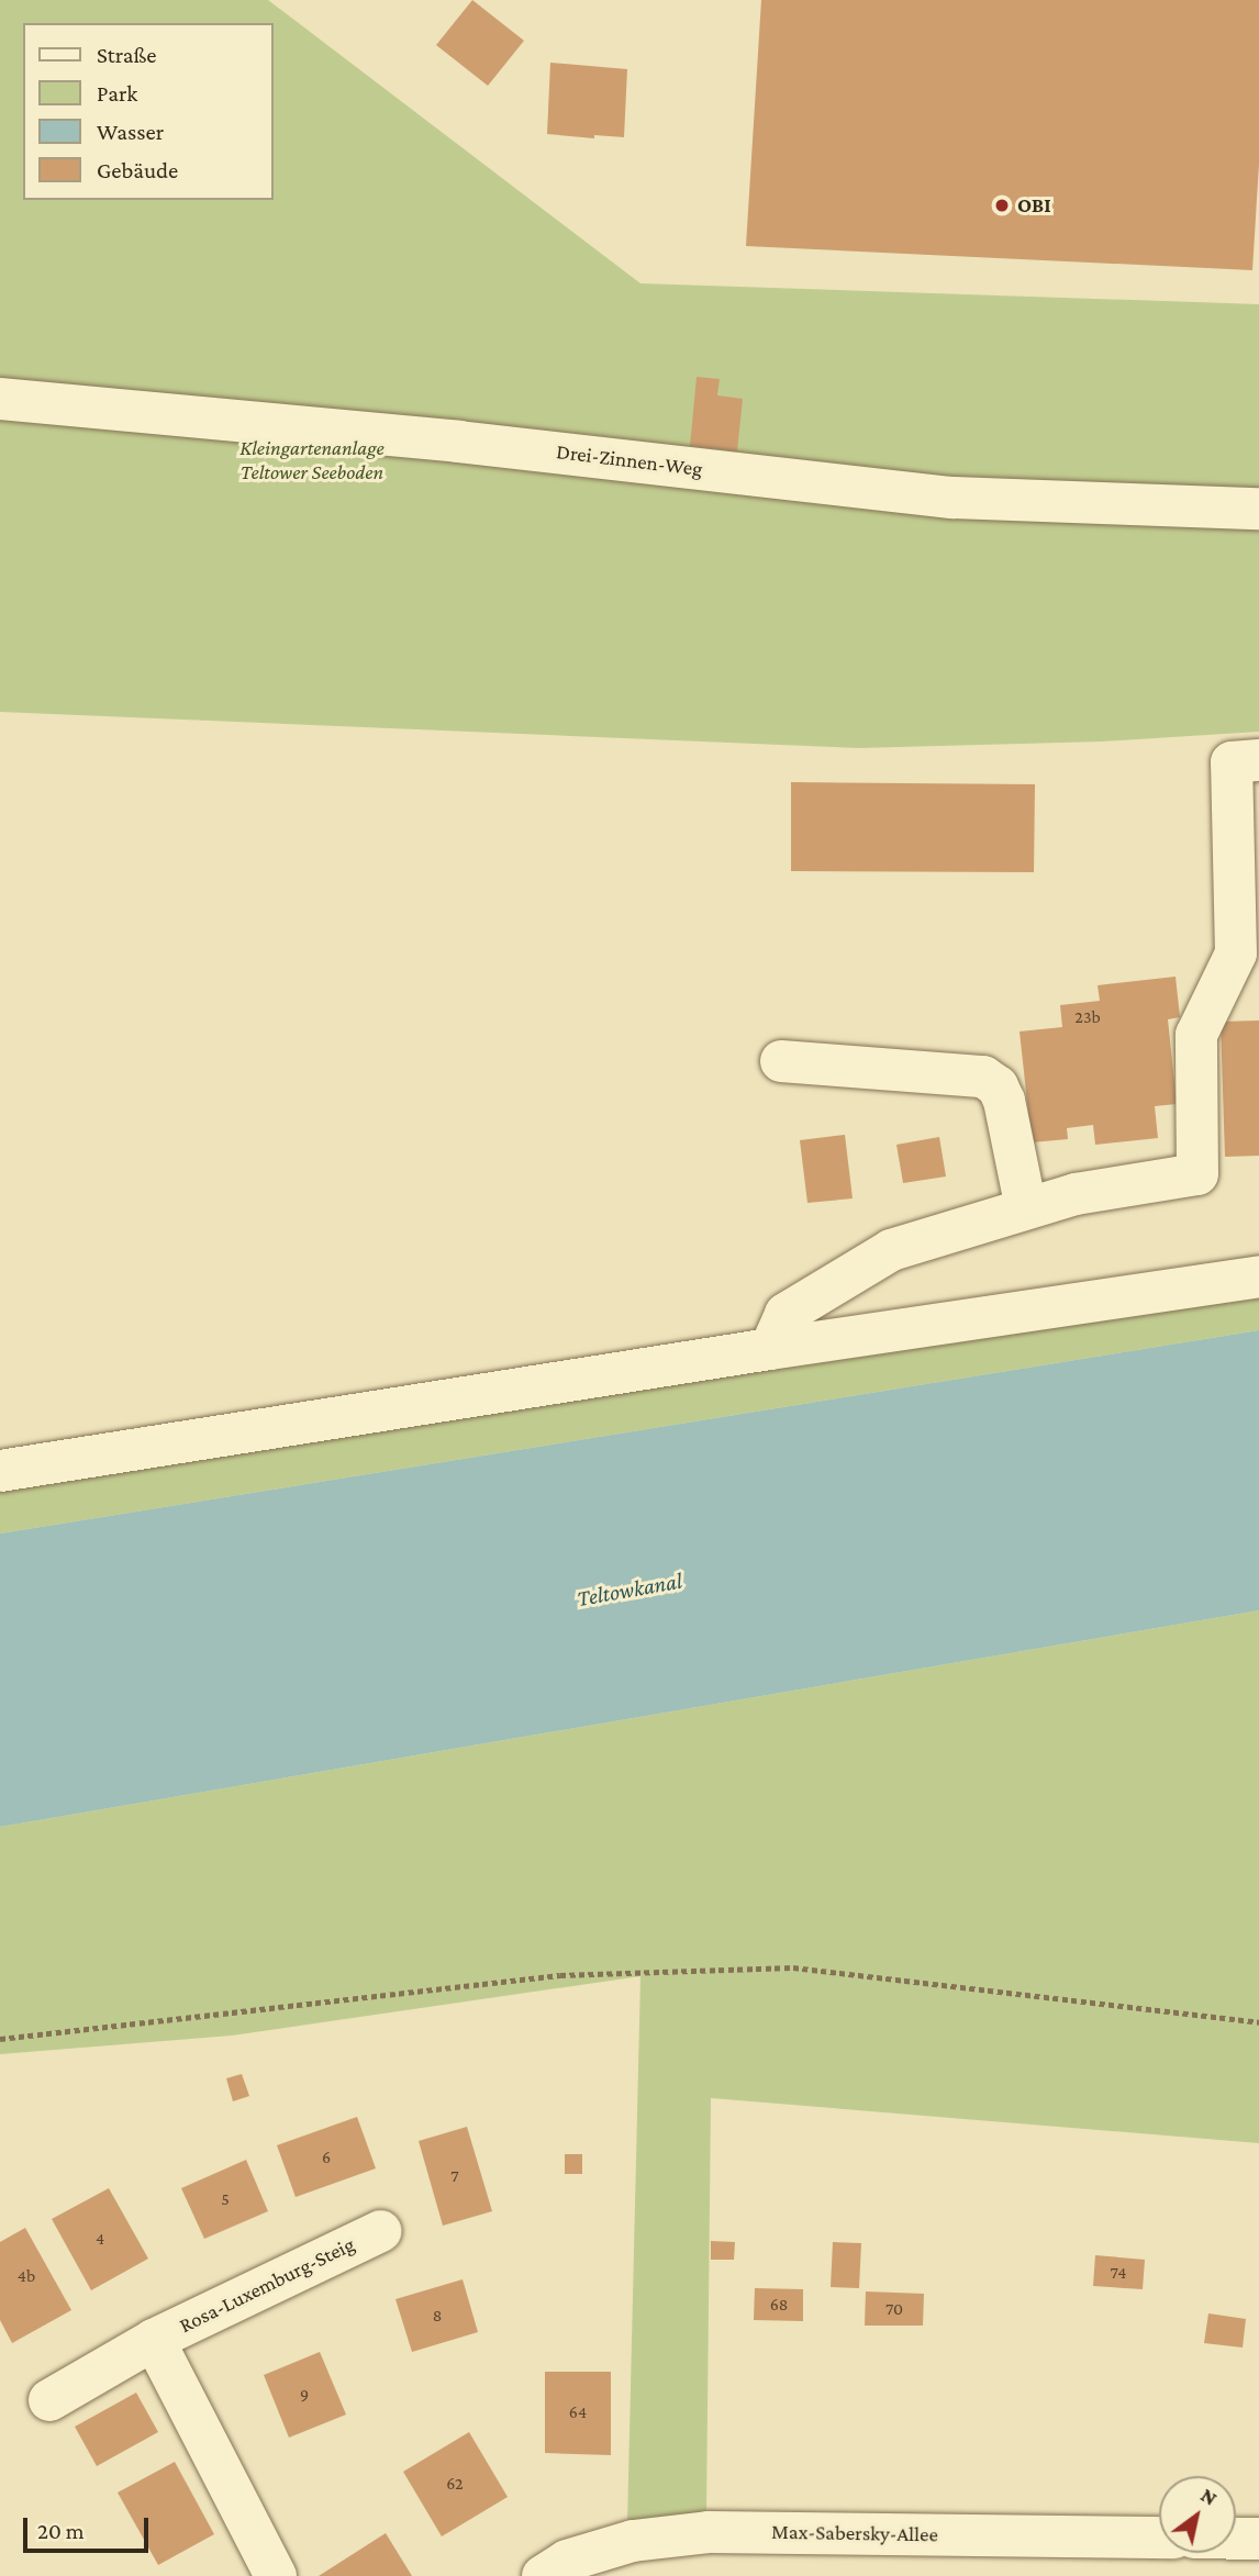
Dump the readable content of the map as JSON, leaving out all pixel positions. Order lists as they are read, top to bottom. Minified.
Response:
{"streets":{"street":["Drei-Zinnen-Weg","Rosa-Luxemburg-Steig","Max-Sabersky-Allee"]},"water":["Teltowkanal"],"parks":["Kleingartenanlage Teltower Seeboden"],"places":["OBI"],"house_numbers":["23b","6","7","5","4","74","4b","68","70","8","9","64","62"],"legend":["Straße","Park","Wasser","Gebäude"],"scale_bar":"20 m","north":"top right"}
